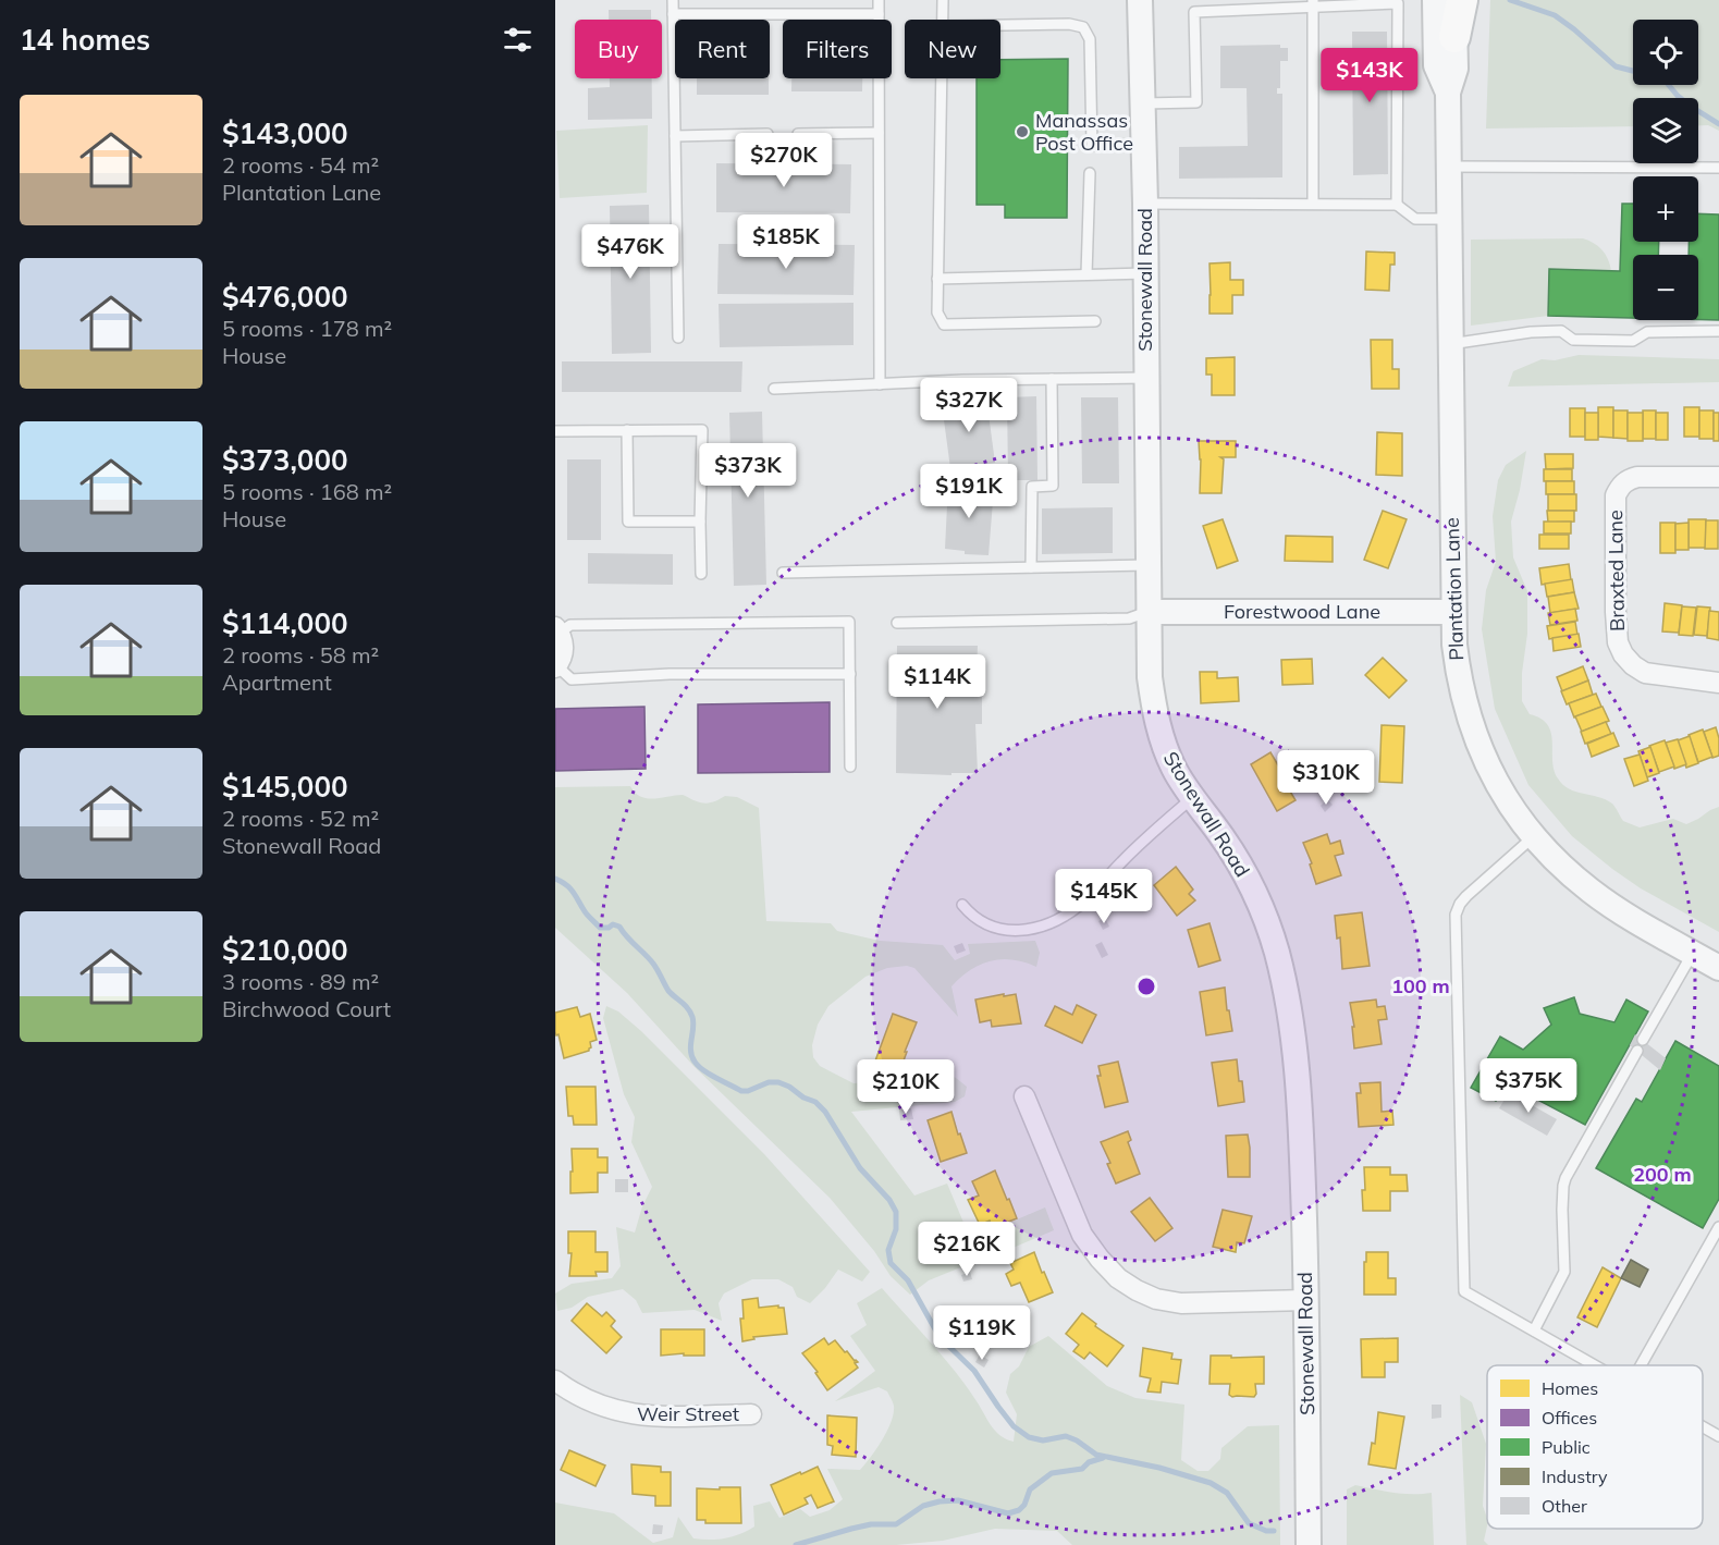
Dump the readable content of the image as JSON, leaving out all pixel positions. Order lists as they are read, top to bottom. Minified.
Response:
{"streets":{"street":["Stonewall Road","Braxted Lane","Plantation Lane","Forestwood Lane","Weir Street"]},"crossings":[["Stonewall Road","Forestwood Lane"],["Plantation Lane","Forestwood Lane"]],"places":["Manassas Post Office"],"legend":["Homes","Offices","Public","Industry","Other"],"page":{"heading":"14 homes","map_buttons":["+","−"],"chip":["Buy","Rent","Filters","New"],"price":["$143K","$270K","$185K","$476K","$327K","$373K","$191K","$114K","$310K","$145K","$375K","$210K","$216K","$119K"],"list":[{"name":"$143,000","note":"2 rooms · 54 m² · Plantation Lane"},{"name":"$476,000","note":"5 rooms · 178 m² · House"},{"name":"$373,000","note":"5 rooms · 168 m² · House"},{"name":"$114,000","note":"2 rooms · 58 m² · Apartment"},{"name":"$145,000","note":"2 rooms · 52 m² · Stonewall Road"},{"name":"$210,000","note":"3 rooms · 89 m² · Birchwood Court"}]},"rings":["100 m","200 m"]}
